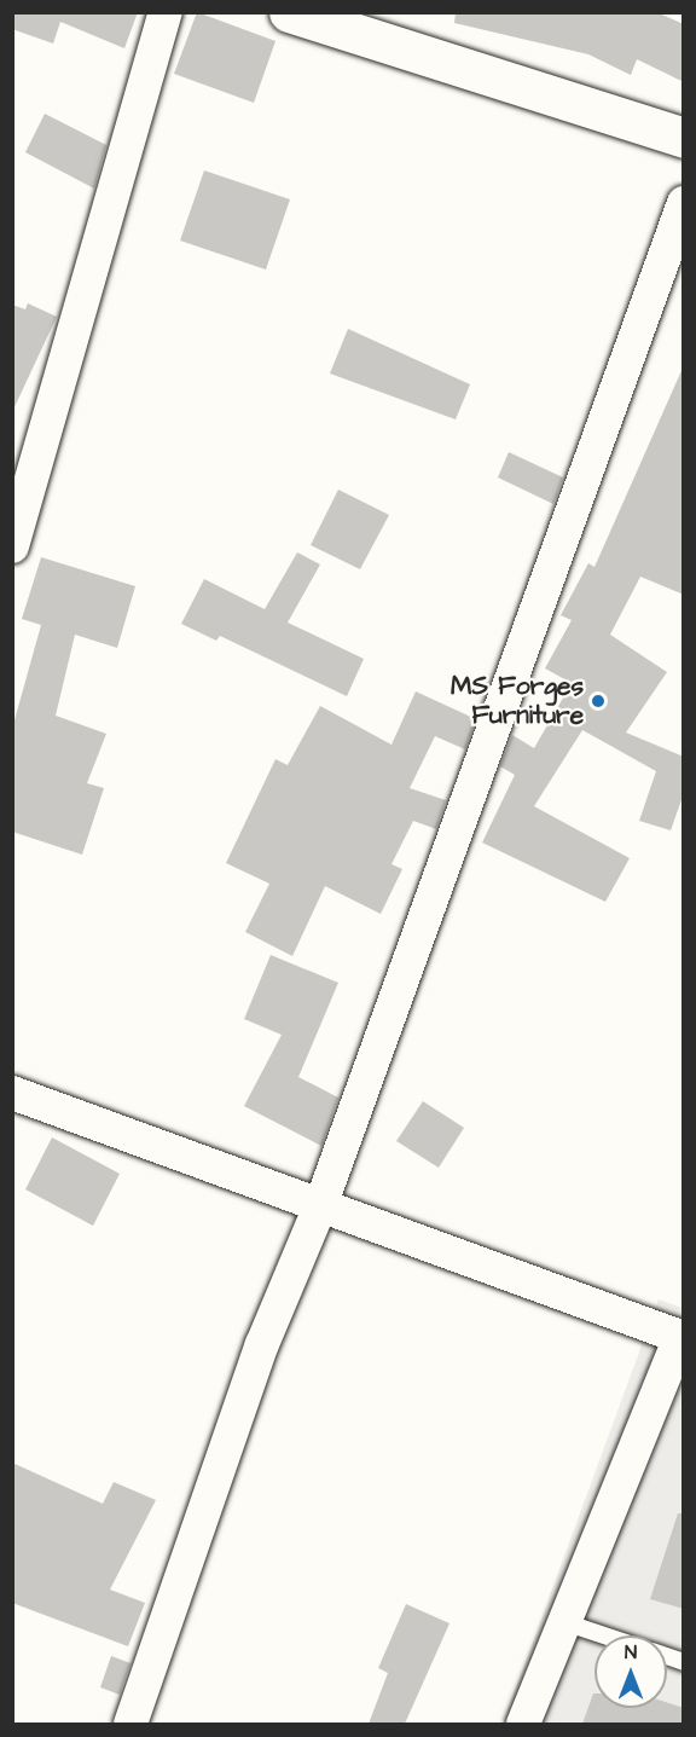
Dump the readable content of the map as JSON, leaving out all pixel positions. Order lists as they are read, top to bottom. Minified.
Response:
{"places":["MS Forges Furniture"],"north":"top"}
